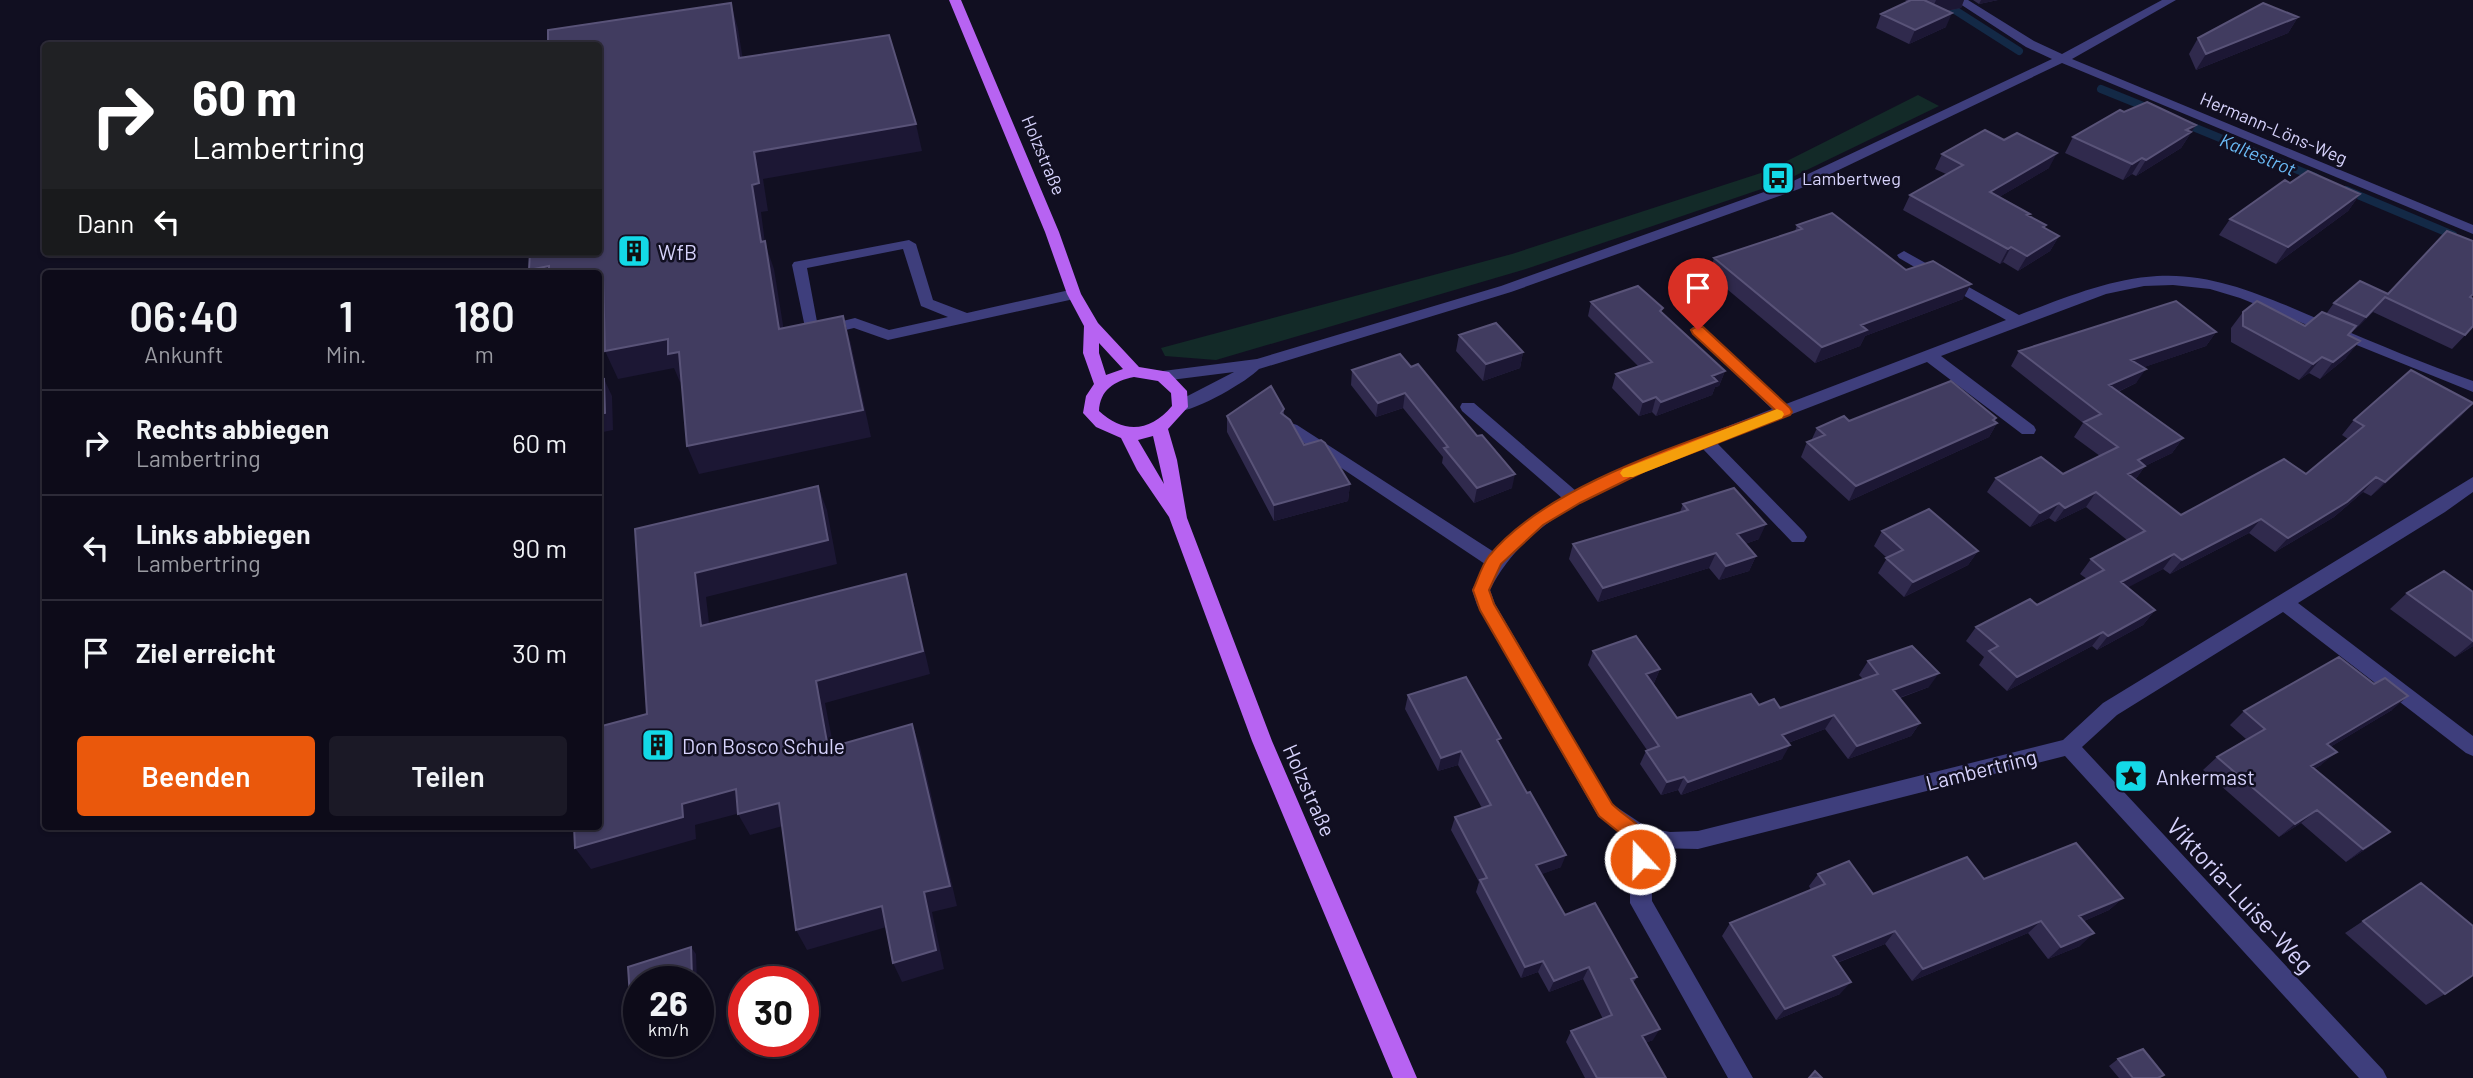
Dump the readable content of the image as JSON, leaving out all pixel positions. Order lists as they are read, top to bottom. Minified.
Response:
{"streets":{"main road":["Holzstraße"],"street":["Hermann-Löns-Weg","Lambertring","Viktoria-Luise-Weg"]},"crossings":[["Lambertring","Viktoria-Luise-Weg"]],"water":["Kaltestrot"],"places":{"bus stop":["Lambertweg"],"building":["WfB","Don Bosco Schule"],"place":["Ankermast"]},"page":{"turn":["60 m","Lambertring"],"then":"Dann","eta":["06:40","Ankunft","1","Min.","180","m"],"list":[{"name":"Rechts abbiegen","note":"Lambertring","value":"60 m"},{"name":"Links abbiegen","note":"Lambertring","value":"90 m"},{"name":"Ziel erreicht","value":"30 m"}],"buttons":["Beenden","Teilen"],"speed":"26 km/h","limit":"30"}}
